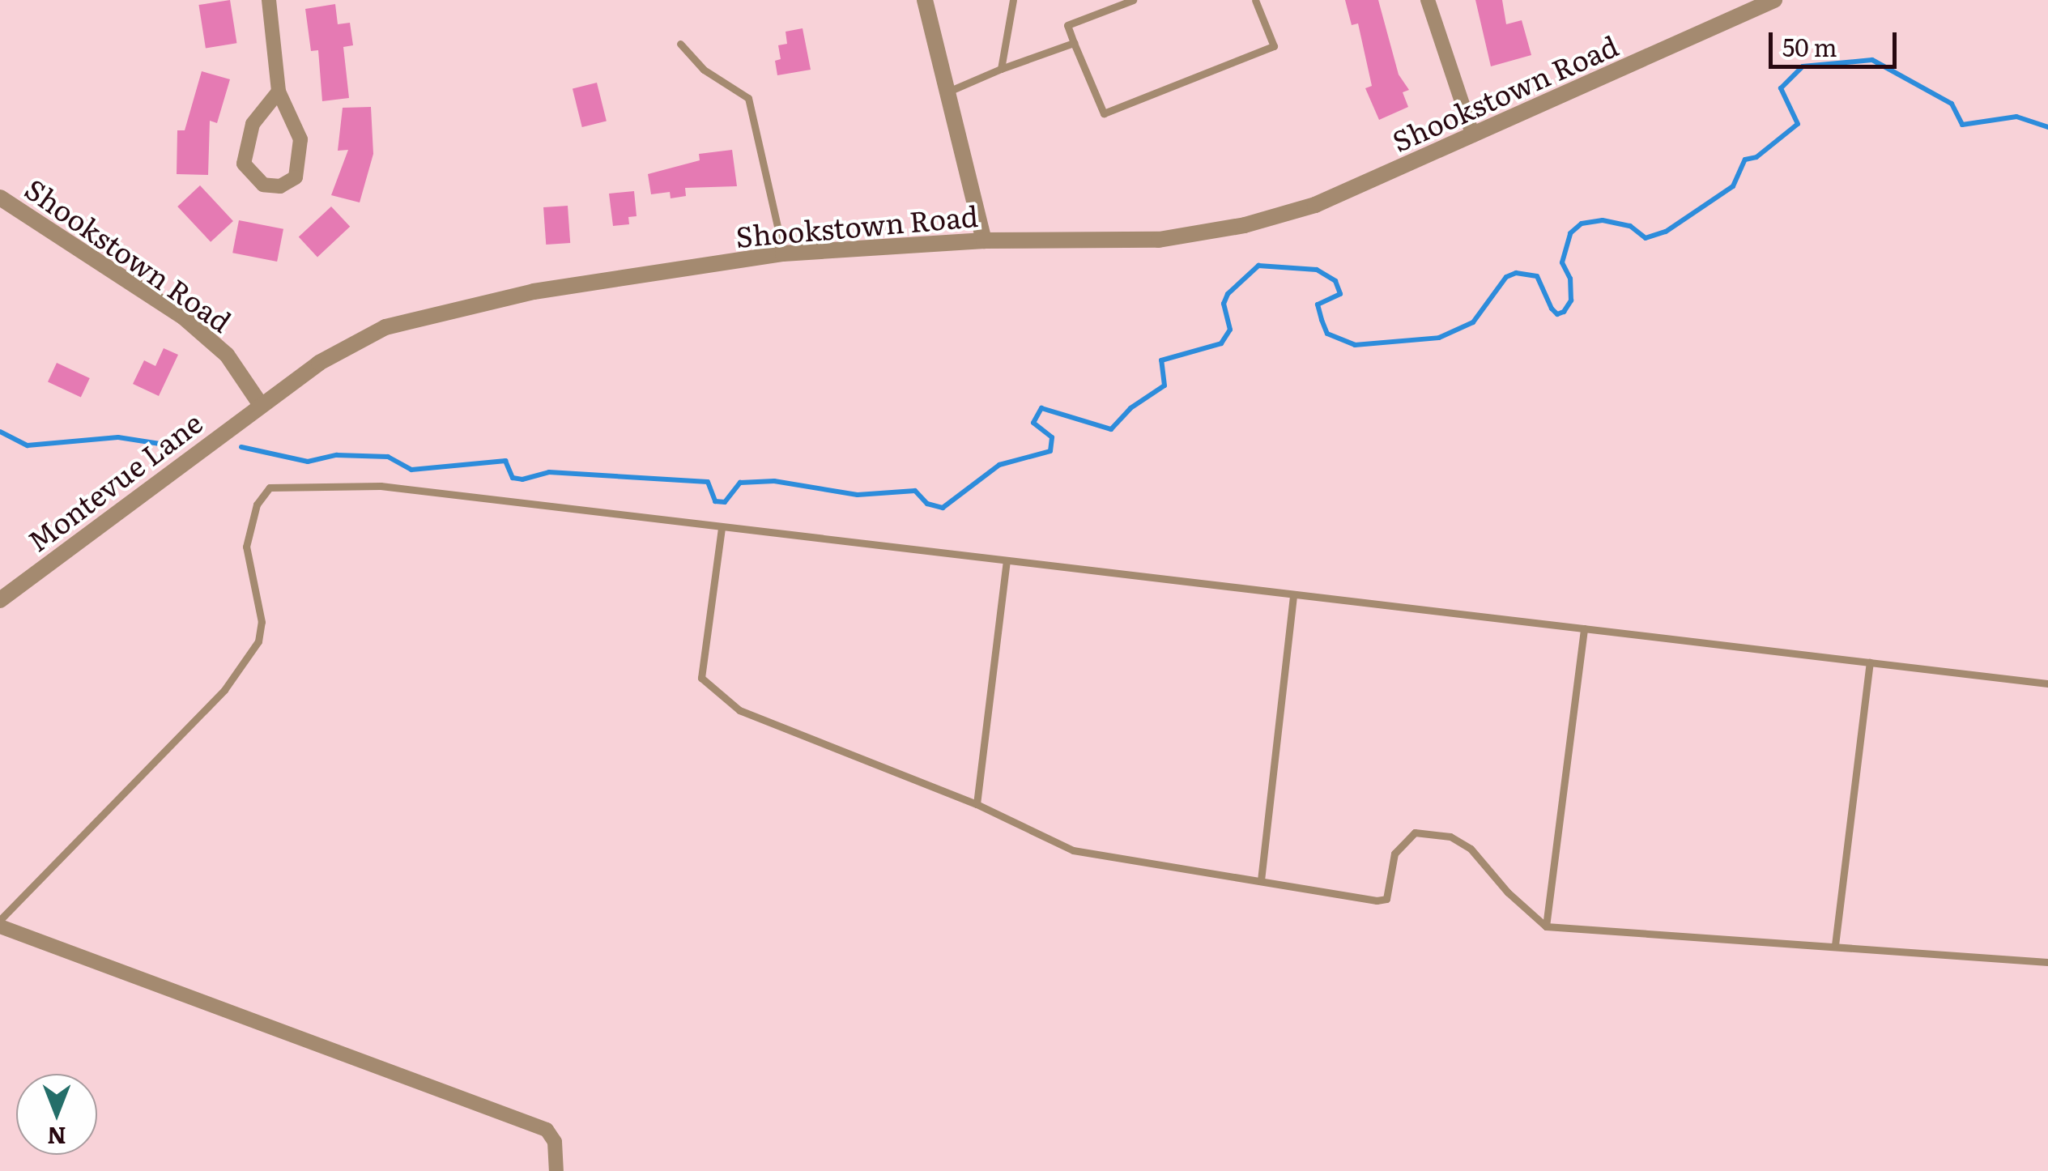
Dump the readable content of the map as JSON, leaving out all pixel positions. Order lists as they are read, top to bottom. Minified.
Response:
{"streets":{"street":["Shookstown Road","Montevue Lane"]},"crossings":[["Shookstown Road","Montevue Lane"]],"scale_bar":"50 m","north":"bottom"}
